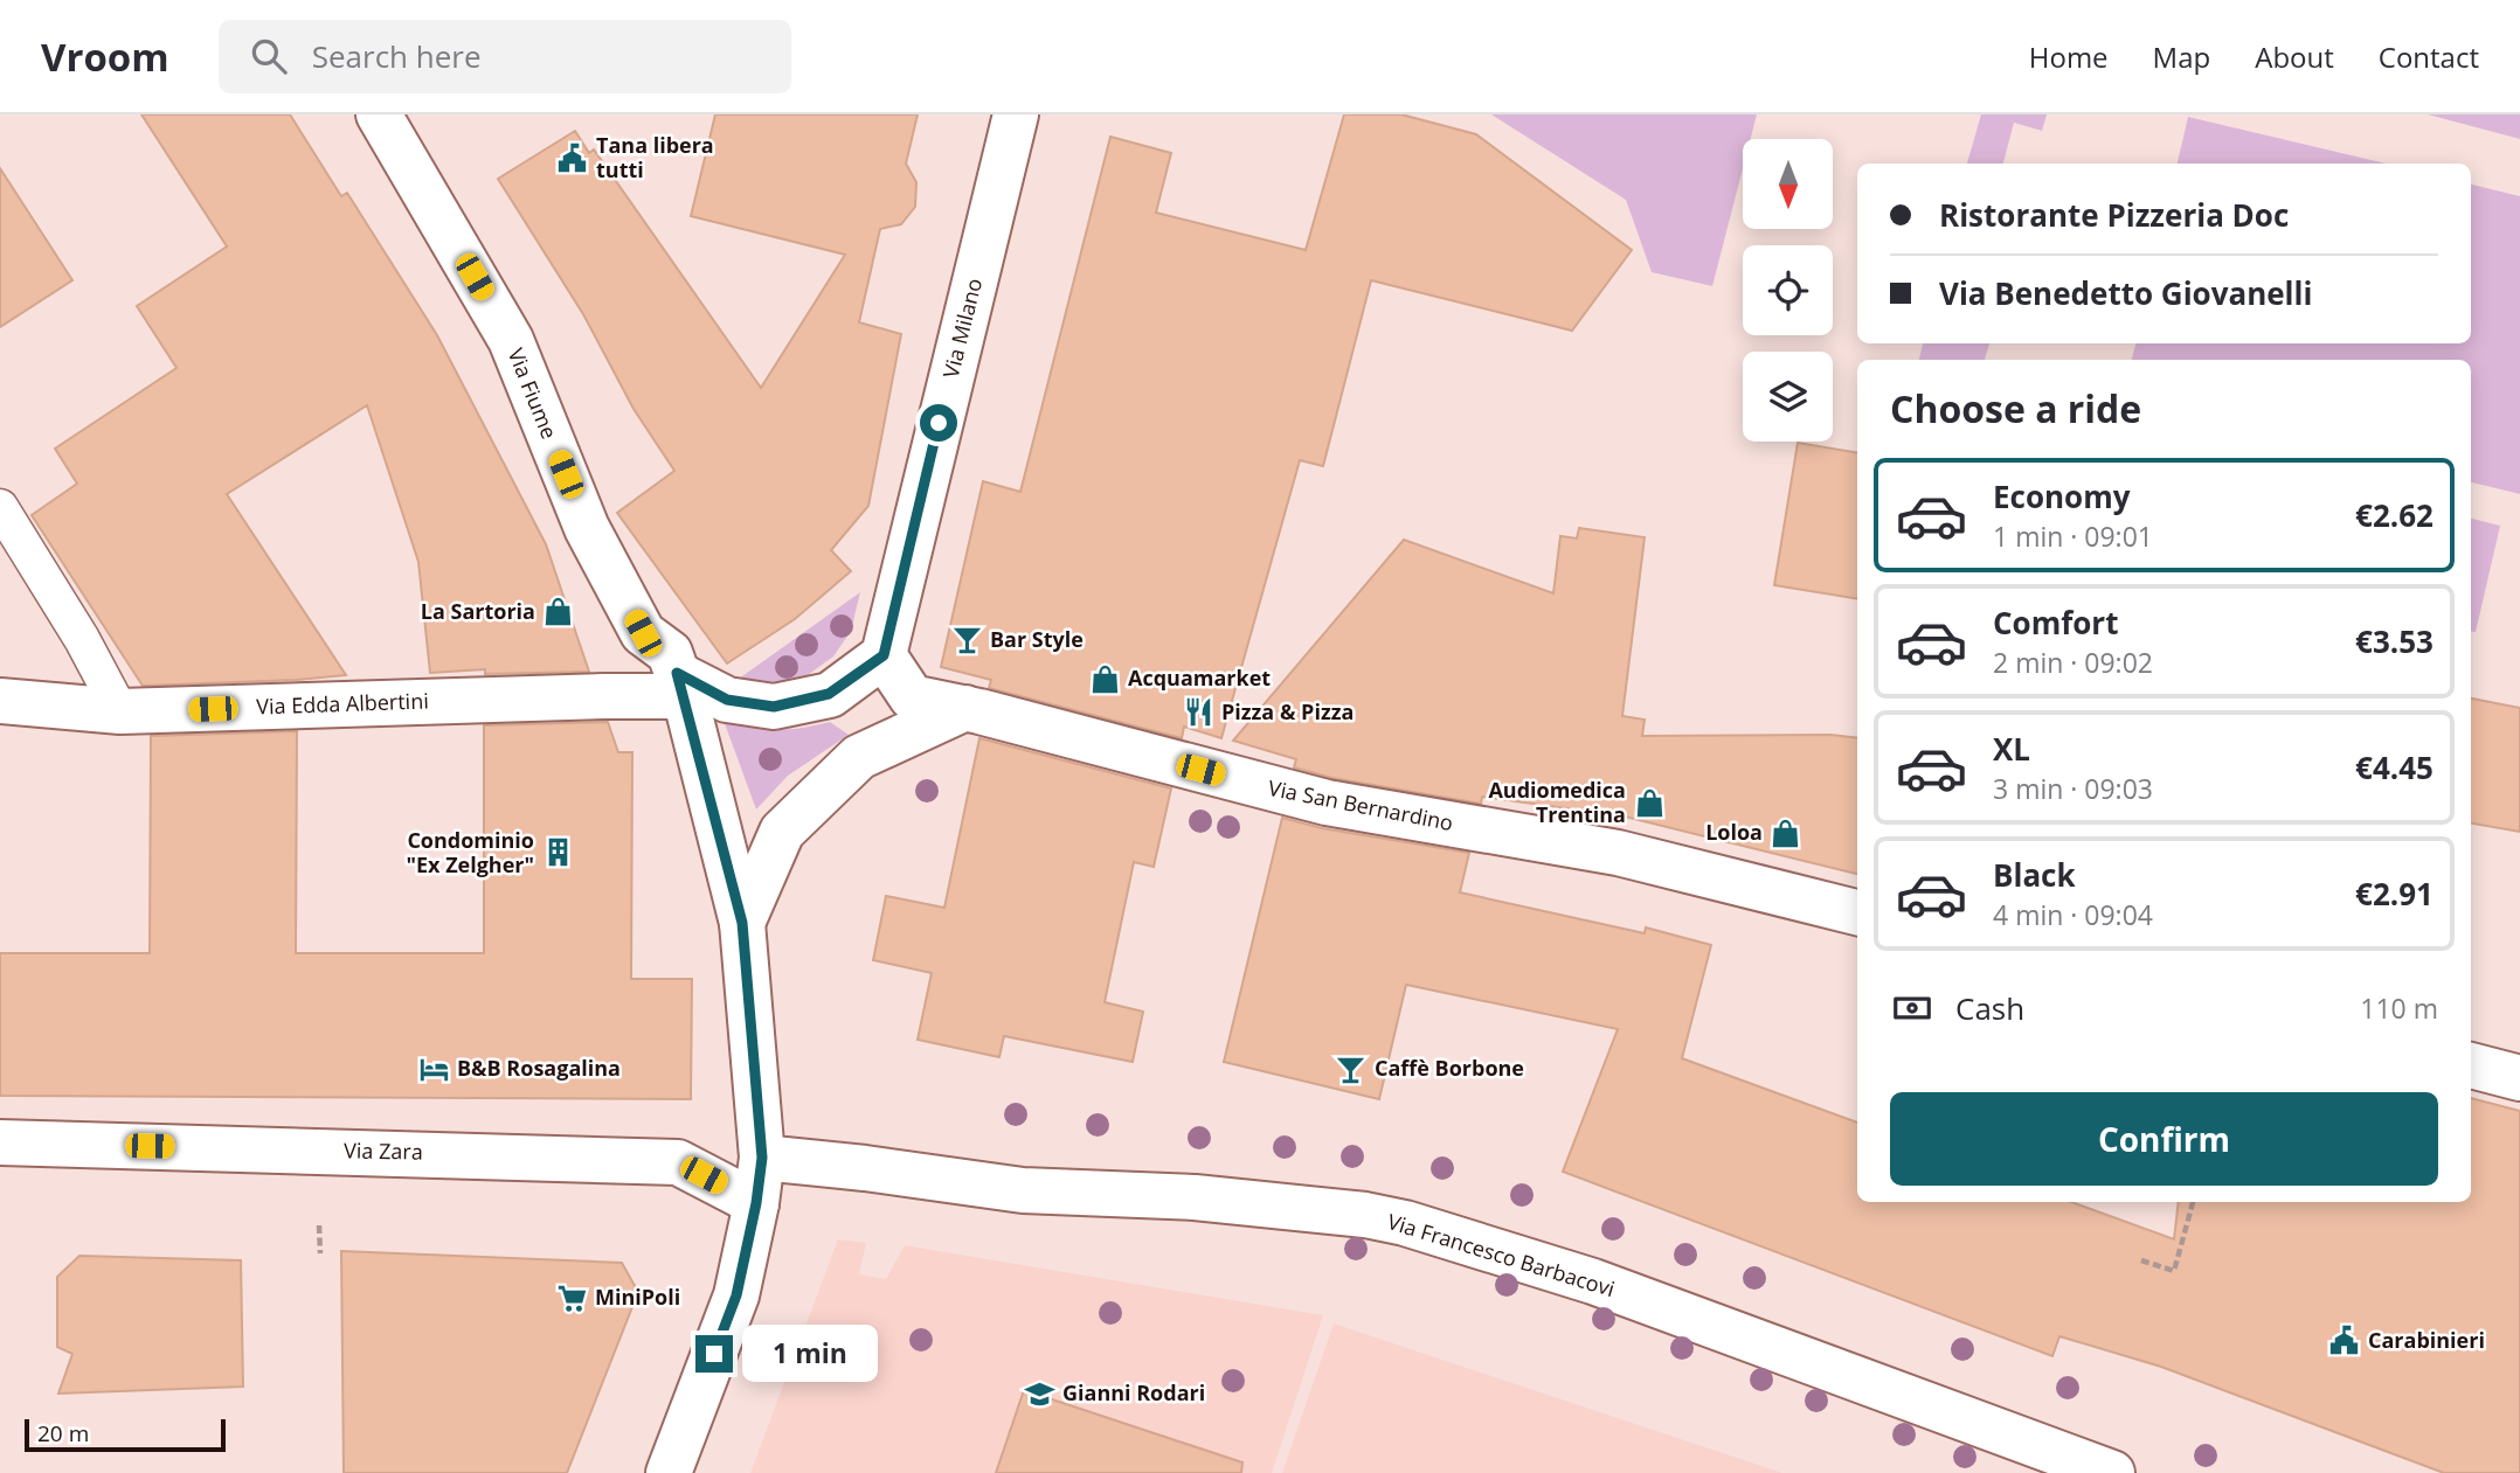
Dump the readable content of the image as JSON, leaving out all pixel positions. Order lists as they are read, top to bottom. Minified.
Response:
{"streets":{"street":["Via Milano","Via Fiume","Via Edda Albertini","Via San Bernardino","Via Zara","Via Francesco Barbacovi"]},"crossings":[["Via Milano","Via San Bernardino"],["Via Fiume","Via Edda Albertini"]],"places":{"public building":["Tana libera tutti","Carabinieri"],"shop":["La Sartoria","Acquamarket","Audiomedica Trentina","Loloa"],"bar":["Bar Style","Caffè Borbone"],"restaurant":["Pizza & Pizza"],"building":["Condominio \"Ex Zelgher\""],"hotel":["B&B Rosagalina"],"supermarket":["MiniPoli"],"school or university":["Gianni Rodari"]},"scale_bar":"20 m","north":"bottom","page":{"header":"Vroom","search":"Search here","nav":["Home","Map","About","Contact"],"banner":["Ristorante Pizzeria Doc","Via Benedetto Giovanelli"],"heading":"Choose a ride","list":[{"name":"Economy","note":"1 min · 09:01","value":"€2.62"},{"name":"Comfort","note":"2 min · 09:02","value":"€3.53"},{"name":"XL","note":"3 min · 09:03","value":"€4.45"},{"name":"Black","note":"4 min · 09:04","value":"€2.91"}],"pay":["Cash","110 m"],"buttons":"Confirm","bubble":"1 min","scale":"20 m"}}
